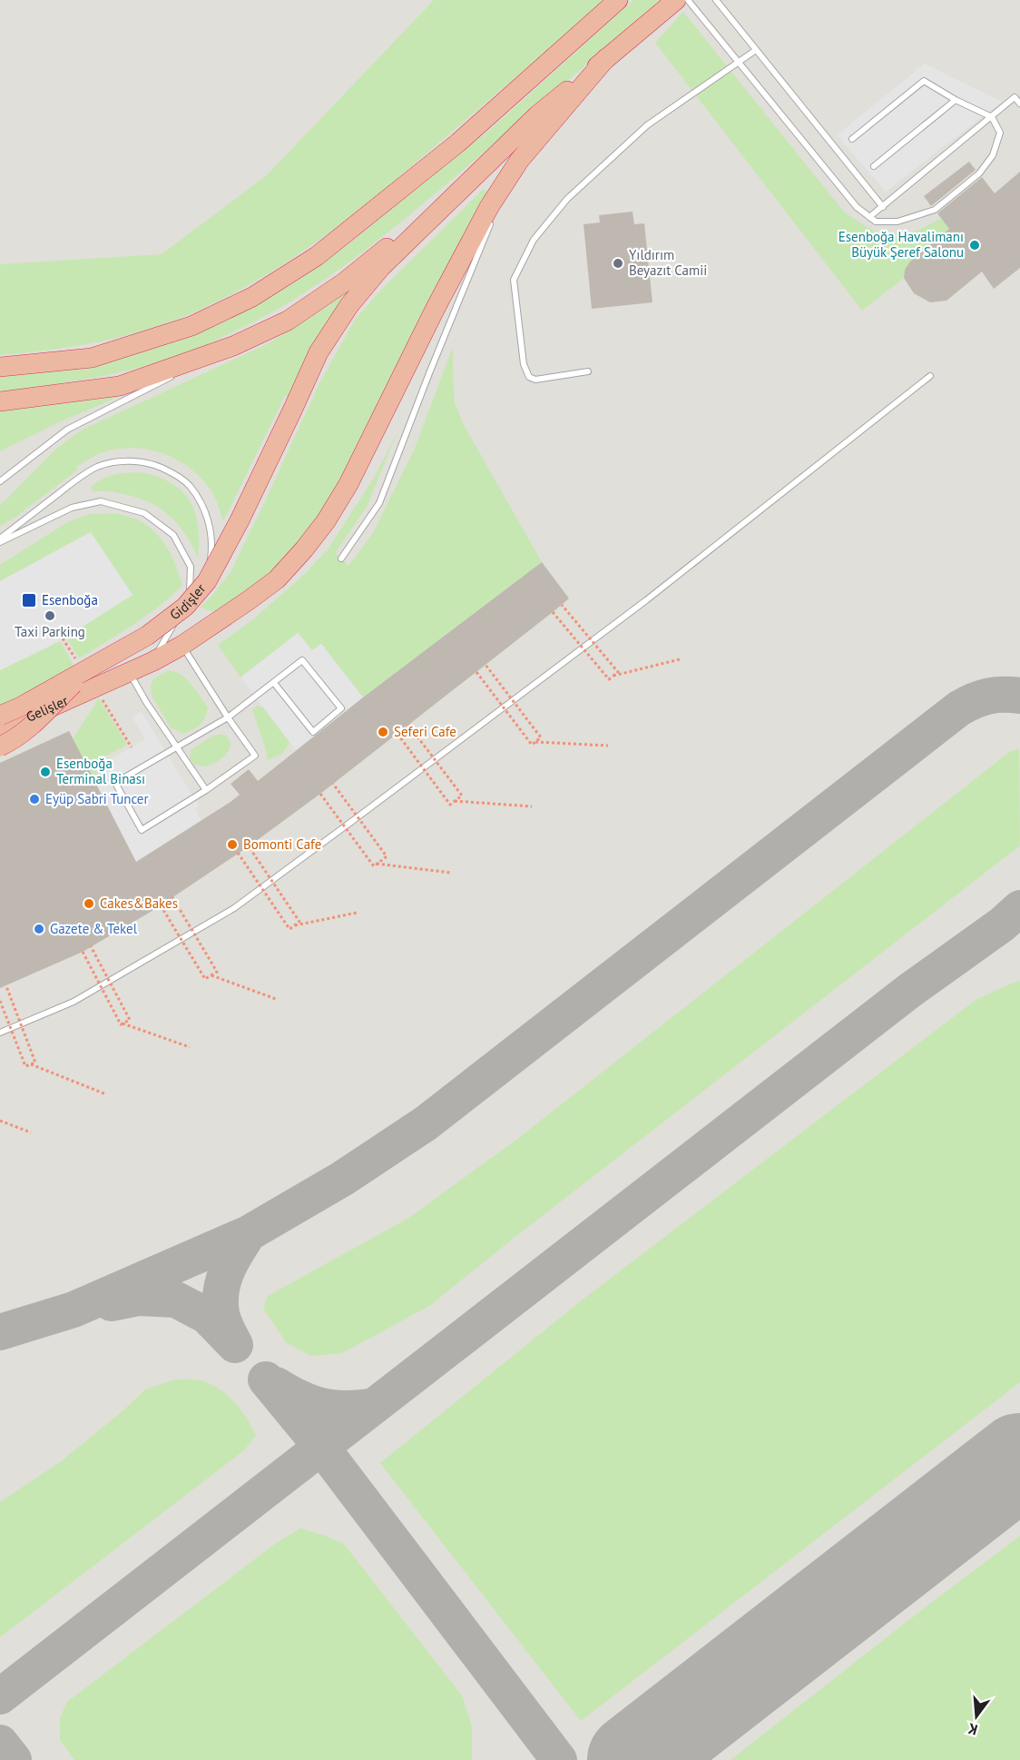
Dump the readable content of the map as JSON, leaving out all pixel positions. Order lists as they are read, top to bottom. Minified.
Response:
{"streets":{"highway":["Gidişler","Gelişler"]},"places":{"other":["Esenboğa Havalimanı Büyük Şeref Salonu","Yıldırım Beyazıt Camii","Taxi Parking","Seferi Cafe","Esenboğa Terminal Binası","Eyüp Sabri Tuncer","Bomonti Cafe","Cakes&Bakes","Gazete & Tekel"],"transit":["Esenboğa"]},"north":"bottom"}
